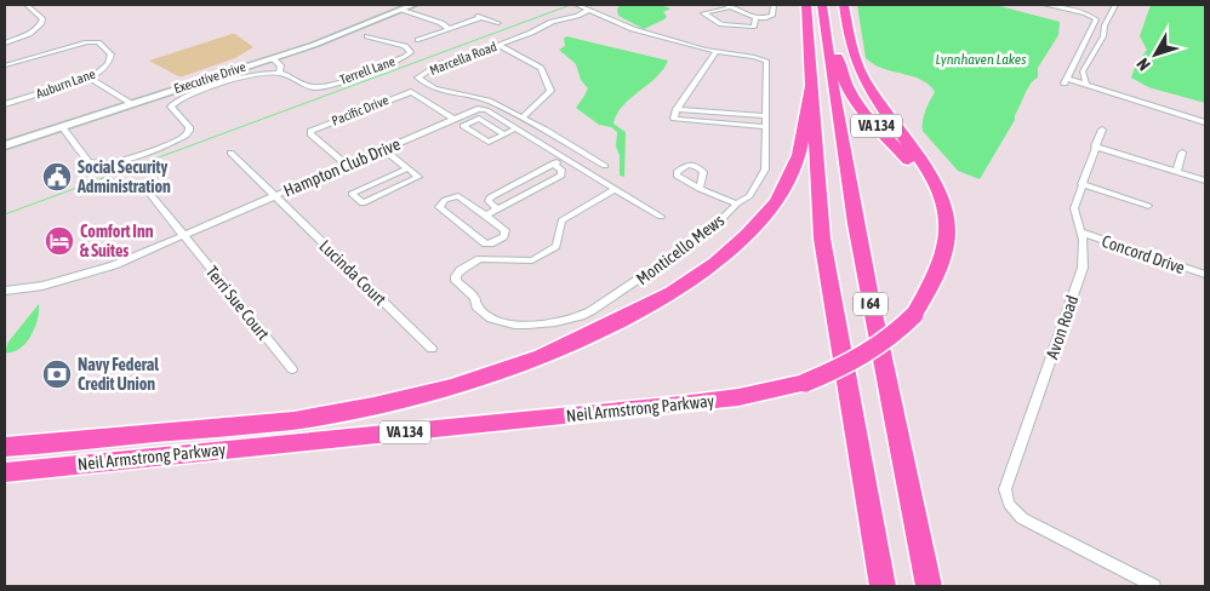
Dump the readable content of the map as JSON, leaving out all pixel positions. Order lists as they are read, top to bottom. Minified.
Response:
{"streets":{"highway":["VA 134","I 64","Neil Armstrong Parkway"],"street":["Marcella Road","Terrell Lane","Executive Drive","Auburn Lane","Pacific Drive","Hampton Club Drive","Monticello Mews","Concord Drive","Lucinda Court","Terri Sue Court","Avon Road"]},"crossings":[["Marcella Road","Monticello Mews"],["Pacific Drive","Hampton Club Drive"],["VA 134","I 64"],["VA 134","Neil Armstrong Parkway"],["Hampton Club Drive","Lucinda Court"],["Hampton Club Drive","Terri Sue Court"],["Concord Drive","Avon Road"],["I 64","Neil Armstrong Parkway"]],"water":["Lynnhaven Lakes"],"places":{"public building":["Social Security Administration"],"hotel":["Comfort Inn & Suites"],"bank":["Navy Federal Credit Union"]},"north":"bottom left"}
